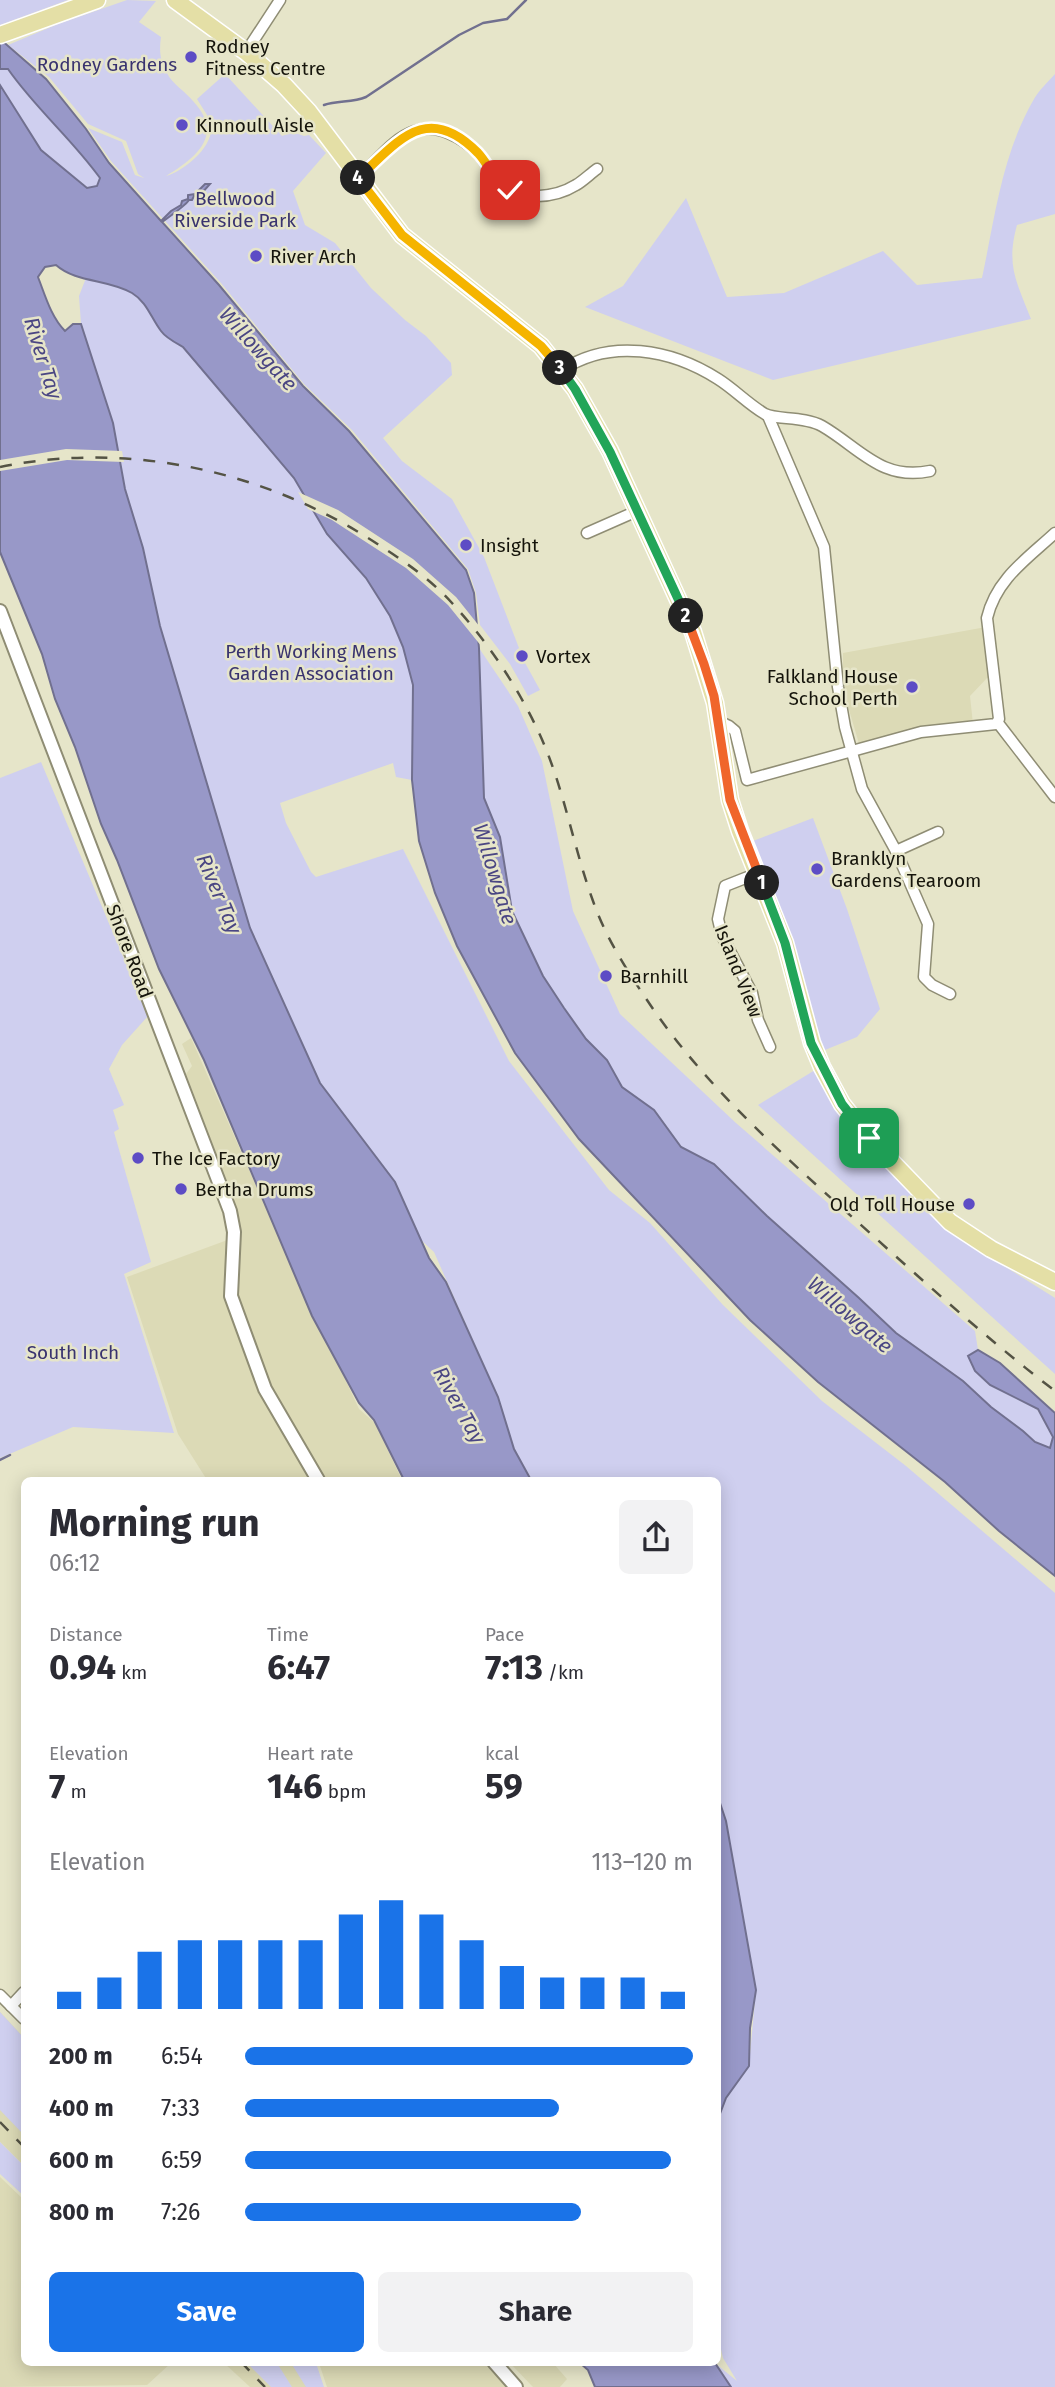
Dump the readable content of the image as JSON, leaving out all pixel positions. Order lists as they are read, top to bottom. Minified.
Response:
{"streets":{"street":["Shore Road","Island View"]},"water":["Willowgate","River Tay"],"parks":["Rodney Gardens","Bellwood Riverside Park","Perth Working Mens Garden Association","South Inch"],"places":["Rodney Fitness Centre","Kinnoull Aisle","River Arch","Insight","Vortex","Falkland House School Perth","Branklyn Gardens Tearoom","Barnhill","The Ice Factory","Bertha Drums","Old Toll House"],"page":{"pins":["4","3","2","1"],"heading":["Morning run","06:12"],"stats":[["Distance","0.94 km"],["Time","6:47"],["Pace","7:13 /km"],["Elevation","7 m"],["Heart rate","146 bpm"],["kcal","59"]],"chart":["Elevation","113–120 m"],"list":[{"name":"200 m","note":"6:54"},{"name":"400 m","note":"7:33"},{"name":"600 m","note":"6:59"},{"name":"800 m","note":"7:26"}],"buttons":["Save","Share"]}}
